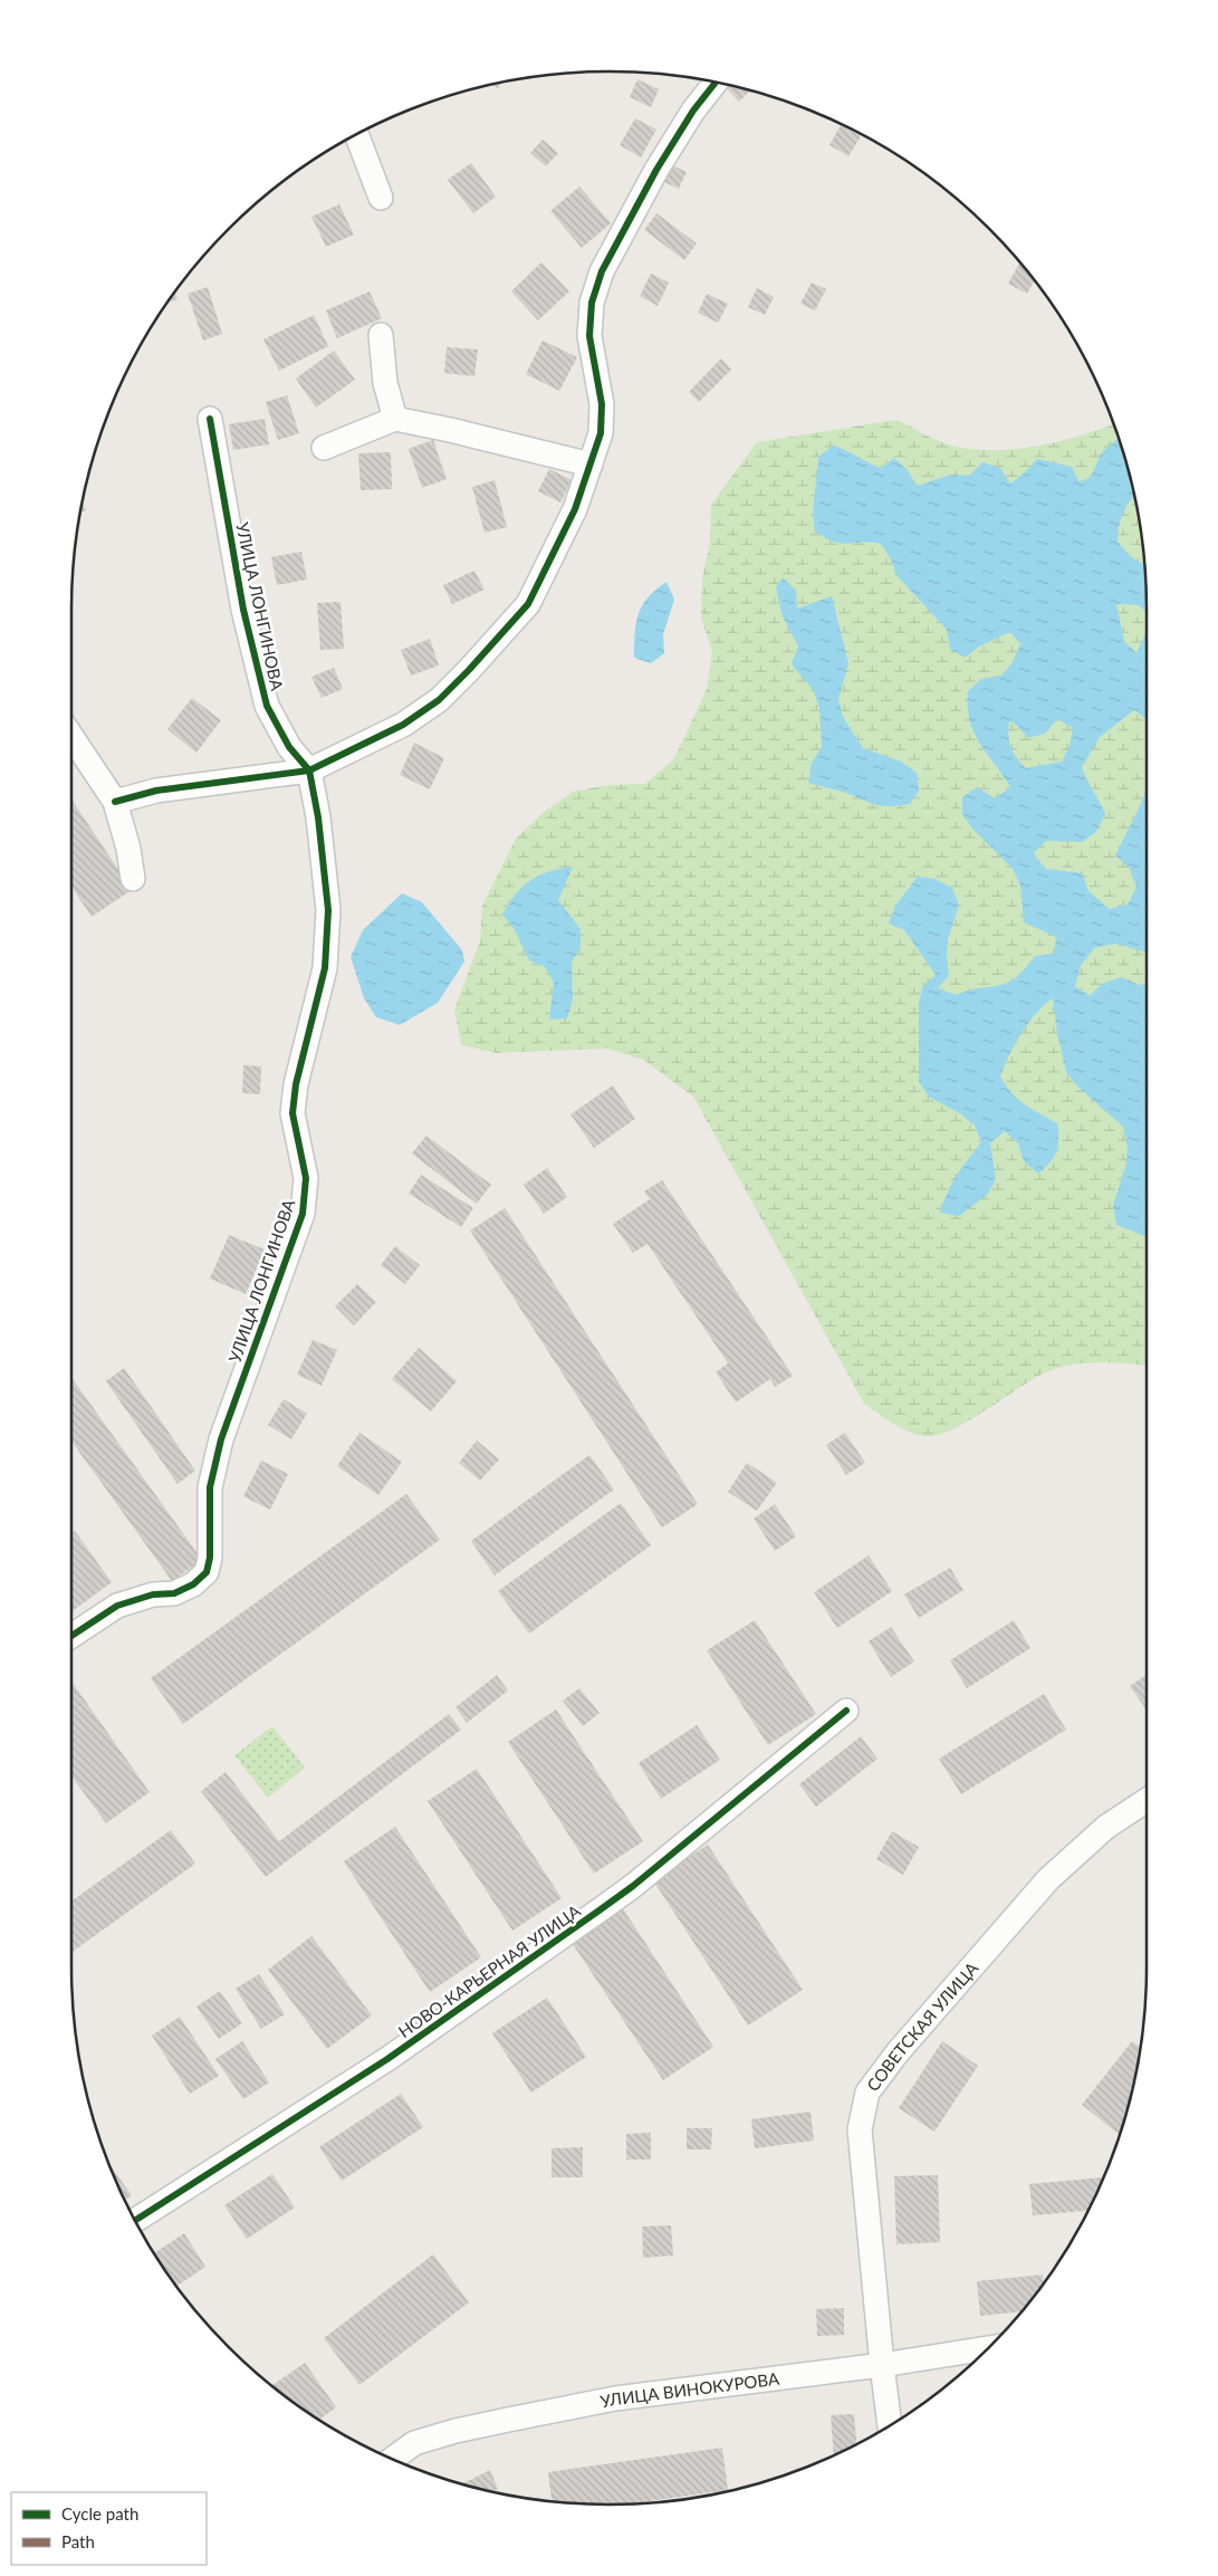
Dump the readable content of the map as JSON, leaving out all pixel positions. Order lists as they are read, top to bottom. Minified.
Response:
{"streets":{"street":["УЛИЦА ЛОНГИНОВА","НОВО-КАРЬЕРНАЯ УЛИЦА","СОВЕТСКАЯ УЛИЦА","УЛИЦА ВИНОКУРОВА"]},"crossings":[["СОВЕТСКАЯ УЛИЦА","УЛИЦА ВИНОКУРОВА"]],"legend":["Cycle path","Path"]}
